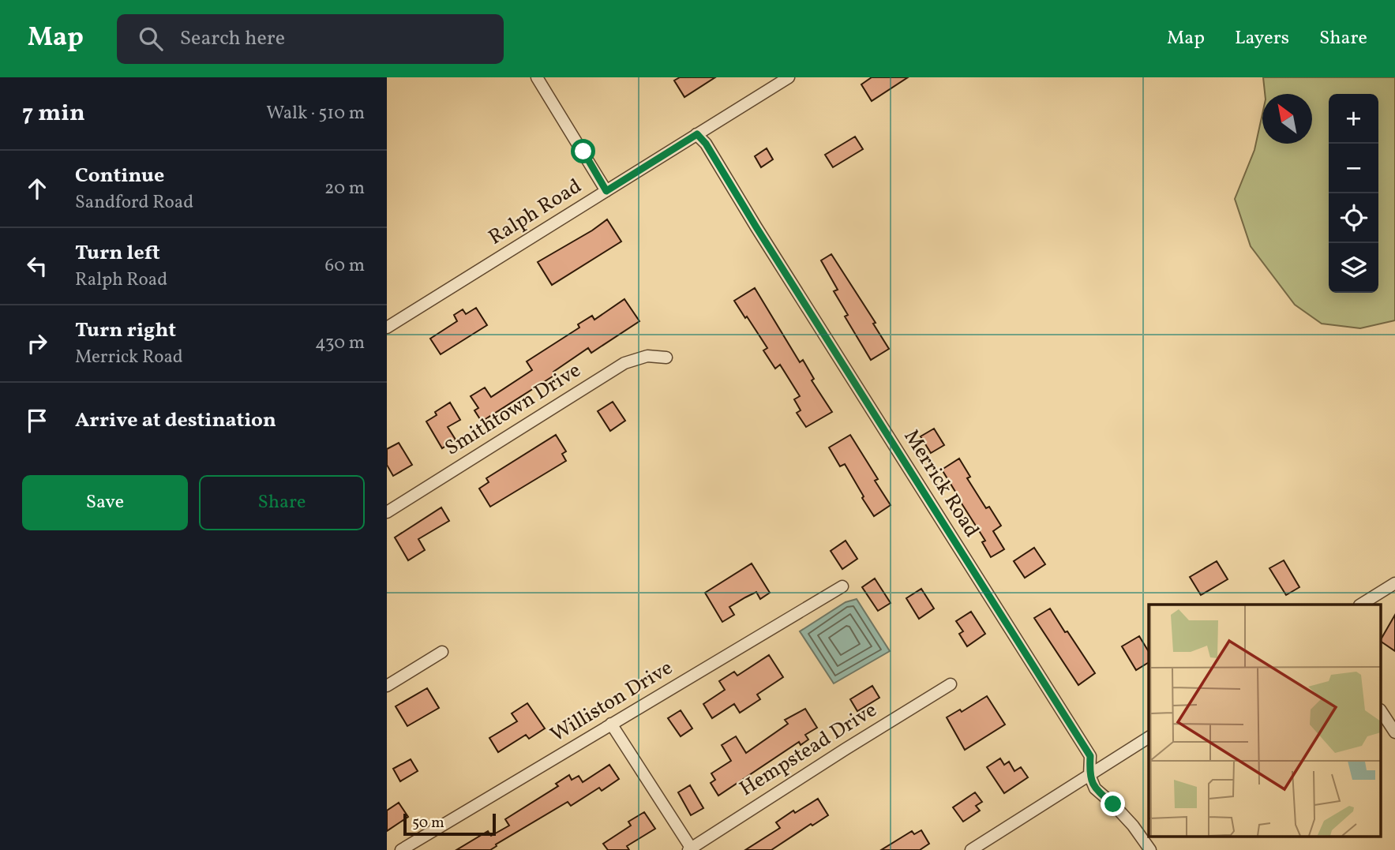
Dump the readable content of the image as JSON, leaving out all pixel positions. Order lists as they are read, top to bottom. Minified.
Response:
{"streets":{"street":["Ralph Road","Smithtown Drive","Merrick Road","Williston Drive","Hempstead Drive"]},"crossings":[["Ralph Road","Merrick Road"]],"scale_bar":"50 m","north":"top left","page":{"header":"Map","search":"Search here","nav":["Map","Layers","Share"],"heading":["7 min","Walk · 510 m"],"map_buttons":["+","−"],"list":[["Continue","Sandford Road","20 m"],["Turn left","Ralph Road","60 m"],["Turn right","Merrick Road","430 m"],"Arrive at destination"],"buttons":["Save","Share"],"scale":"50 m"}}
